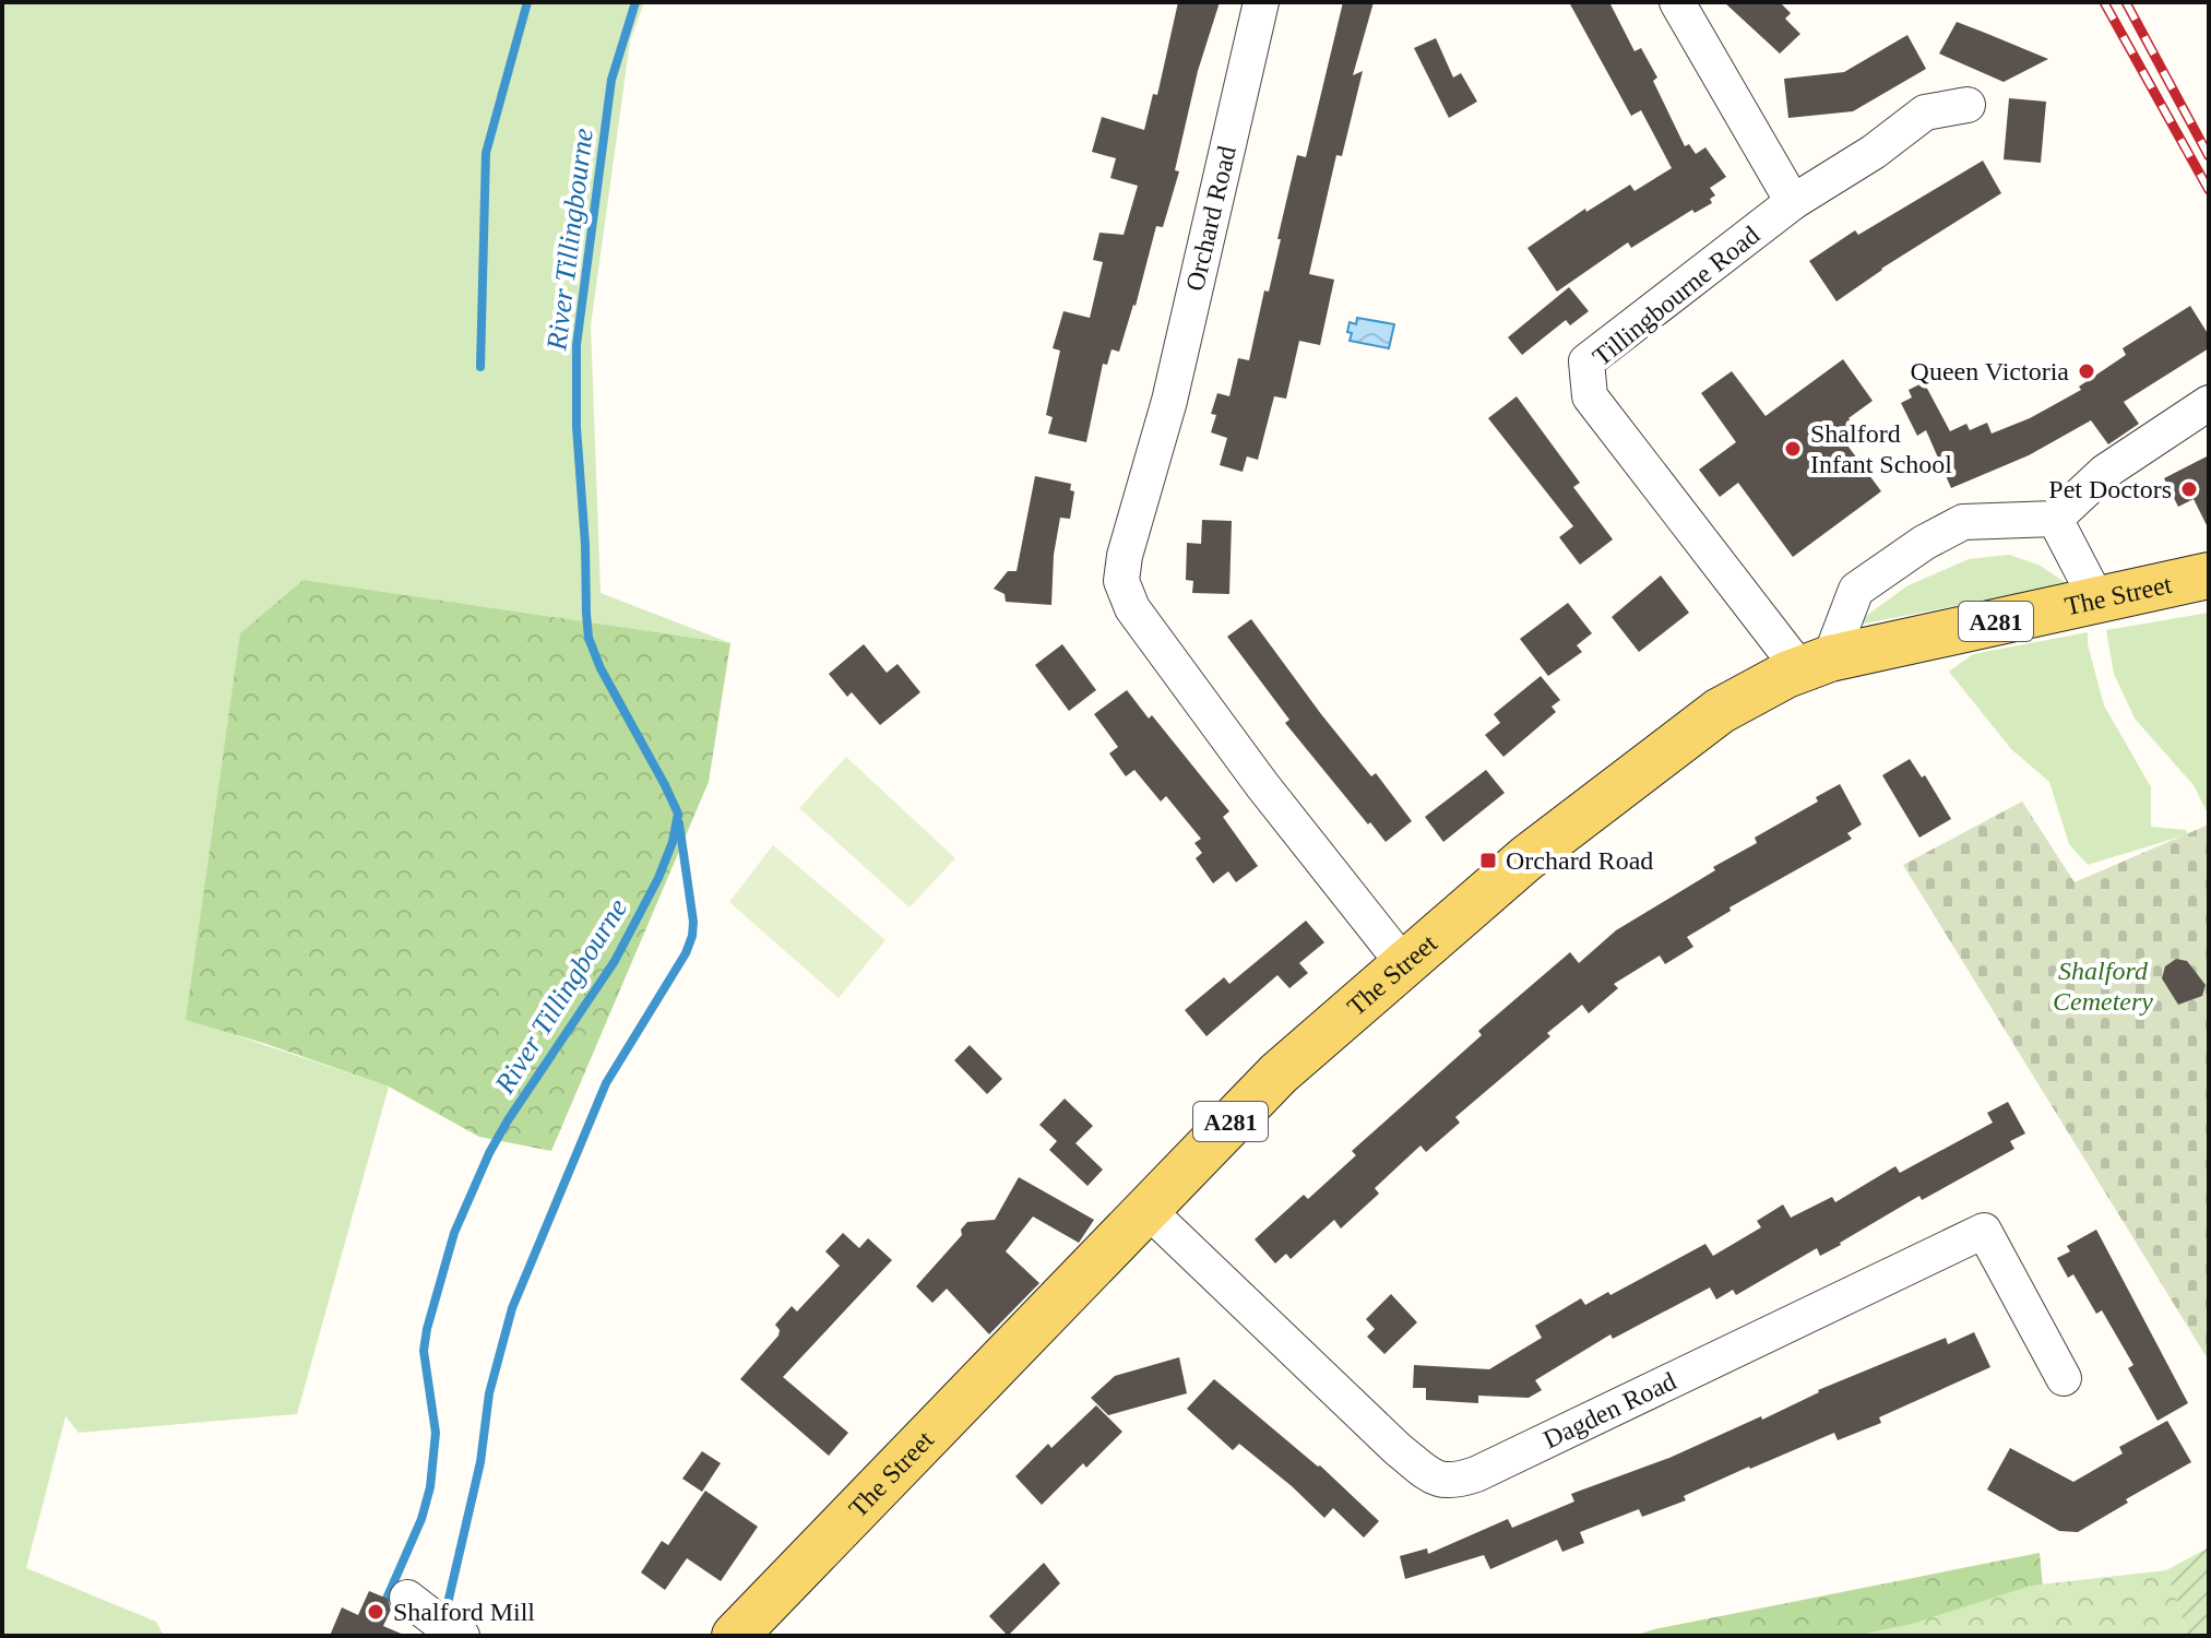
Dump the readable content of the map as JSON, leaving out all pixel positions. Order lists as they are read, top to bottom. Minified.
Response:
{"streets":{"main road":["The Street","A281"],"street":["Orchard Road","Tillingbourne Road","Dagden Road"]},"crossings":[["Orchard Road","The Street"],["Tillingbourne Road","The Street"],["The Street","Dagden Road"]],"water":["River Tillingbourne"],"parks":["Shalford Cemetery"],"places":{"other":["Queen Victoria","Shalford Infant School","Pet Doctors","Shalford Mill"],"transit":["Orchard Road"]}}
